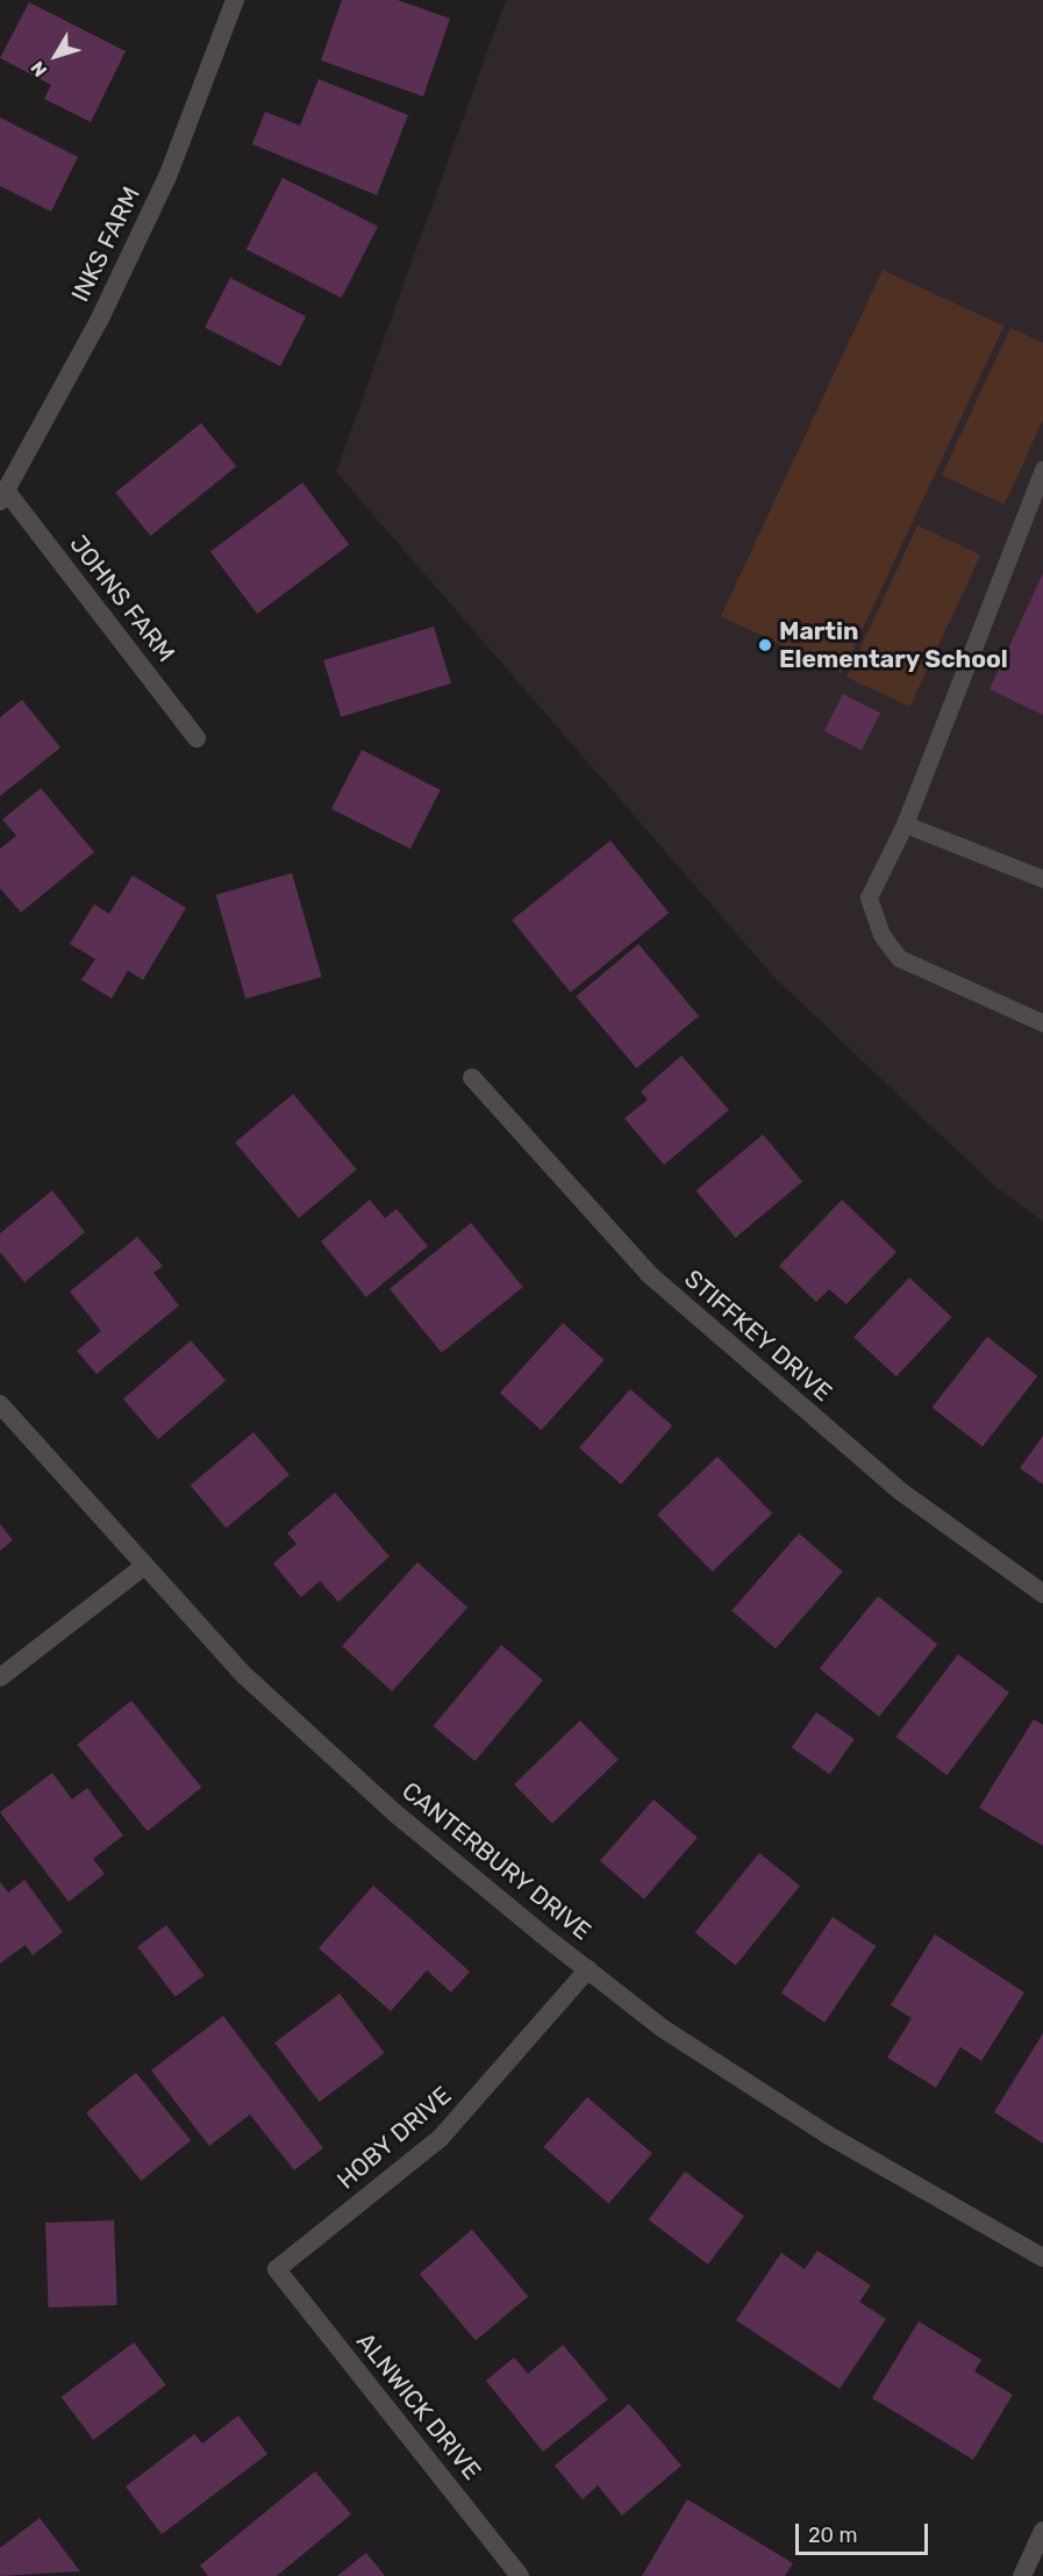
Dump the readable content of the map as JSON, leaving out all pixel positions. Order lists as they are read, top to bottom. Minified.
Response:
{"streets":{"street":["INKS FARM","JOHNS FARM","STIFFKEY DRIVE","CANTERBURY DRIVE","HOBY DRIVE","ALNWICK DRIVE"]},"crossings":[["INKS FARM","JOHNS FARM"],["CANTERBURY DRIVE","HOBY DRIVE"],["HOBY DRIVE","ALNWICK DRIVE"]],"places":["Martin Elementary School"],"scale_bar":"20 m","north":"bottom left"}
